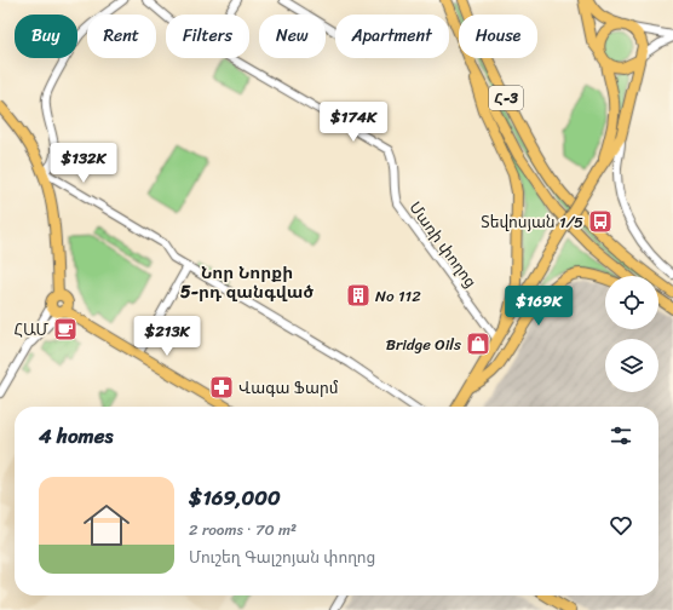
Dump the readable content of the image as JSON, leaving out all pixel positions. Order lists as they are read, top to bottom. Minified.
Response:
{"streets":{"main road":["Հ-3"],"street":["Մառի փողոց"]},"districts":["Նոր Նորքի 5-րդ զանգված"],"places":{"bus stop":["Տեվոսյան 1/5"],"building":["No 112"],"cafe":["ՀԱՄ"],"shop":["Bridge Oils"],"pharmacy":["Վագա Ֆարմ"]},"page":{"chip":["Buy","Rent","Filters","New","Apartment","House"],"price":["$174K","$132K","$169K","$213K"],"heading":"4 homes","list":[{"name":"$169,000","note":"2 rooms · 70 m² · Մուշեղ Գալշոյան փողոց"}]}}
